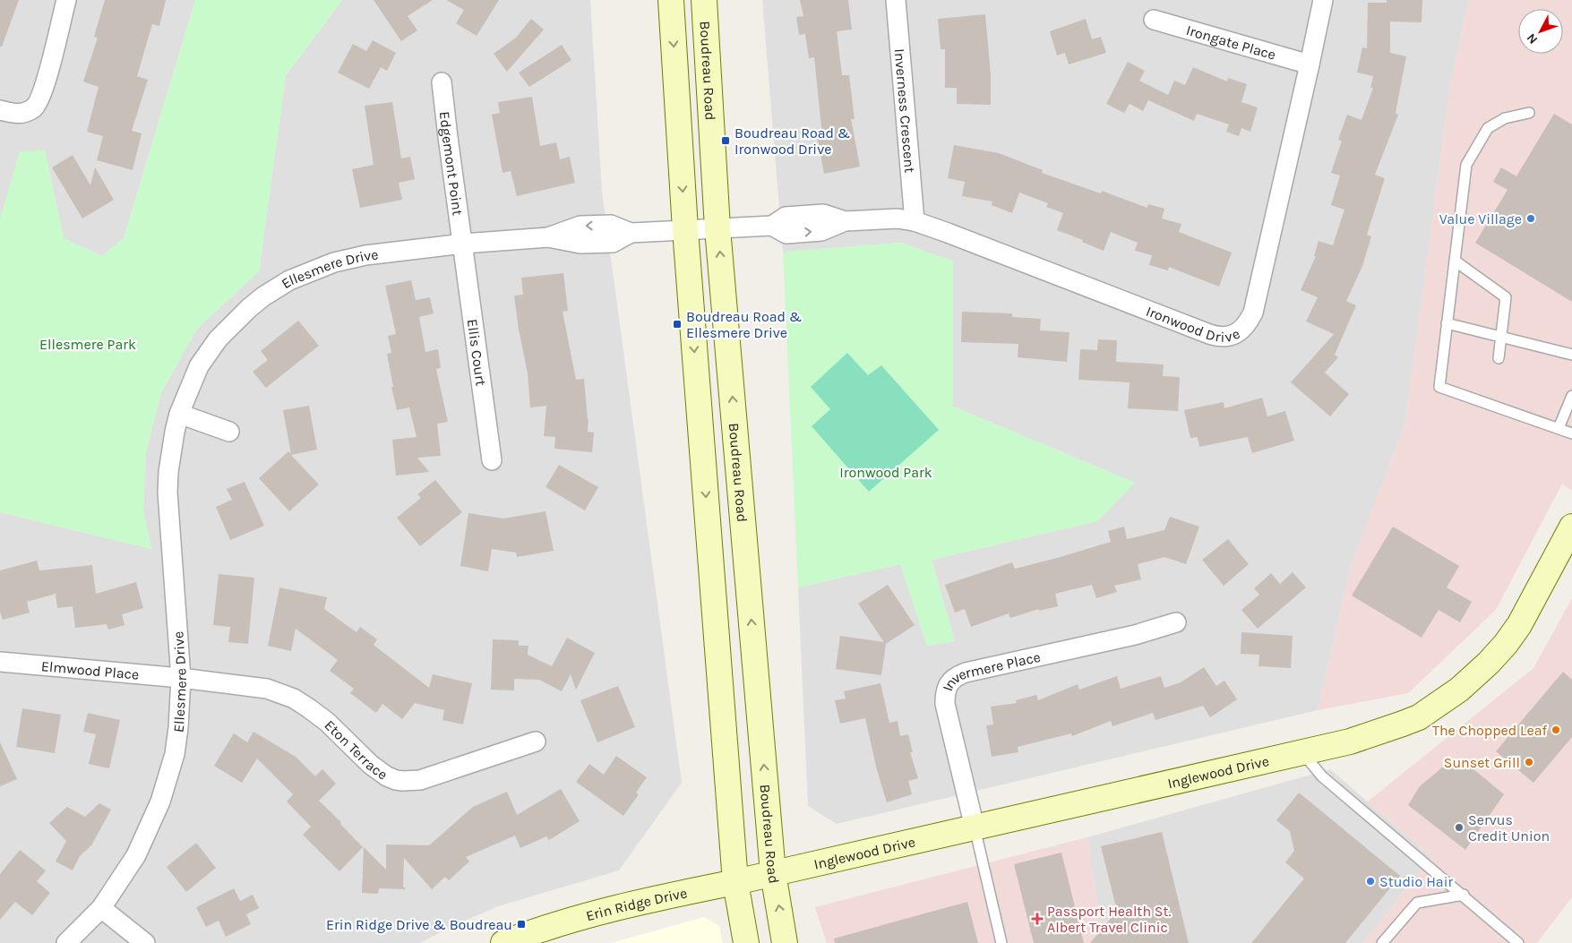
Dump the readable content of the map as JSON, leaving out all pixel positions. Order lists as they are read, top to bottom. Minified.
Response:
{"streets":{"main road":["Boudreau Road","Inglewood Drive","Erin Ridge Drive"],"street":["Irongate Place","Inverness Crescent","Edgemont Point","Ellesmere Drive","Ironwood Drive","Ellis Court","Elmwood Place","Invermere Place","Eton Terrace"]},"crossings":[["Irongate Place","Ironwood Drive"],["Boudreau Road","Ironwood Drive"],["Boudreau Road","Inglewood Drive"],["Boudreau Road","Erin Ridge Drive"],["Inverness Crescent","Ironwood Drive"],["Edgemont Point","Ellesmere Drive"],["Edgemont Point","Ellis Court"],["Ellesmere Drive","Ironwood Drive"],["Ellesmere Drive","Ellis Court"],["Ellesmere Drive","Elmwood Place"],["Ellesmere Drive","Eton Terrace"],["Elmwood Place","Eton Terrace"],["Invermere Place","Inglewood Drive"],["Inglewood Drive","Erin Ridge Drive"]],"parks":["Ellesmere Park","Ironwood Park"],"places":{"transit":["Boudreau Road & Ironwood Drive","Boudreau Road & Ellesmere Drive","Erin Ridge Drive & Boudreau"],"other":["Value Village","The Chopped Leaf","Sunset Grill","Servus Credit Union","Studio Hair"],"health":["Passport Health St. Albert Travel Clinic"]},"north":"bottom left"}
